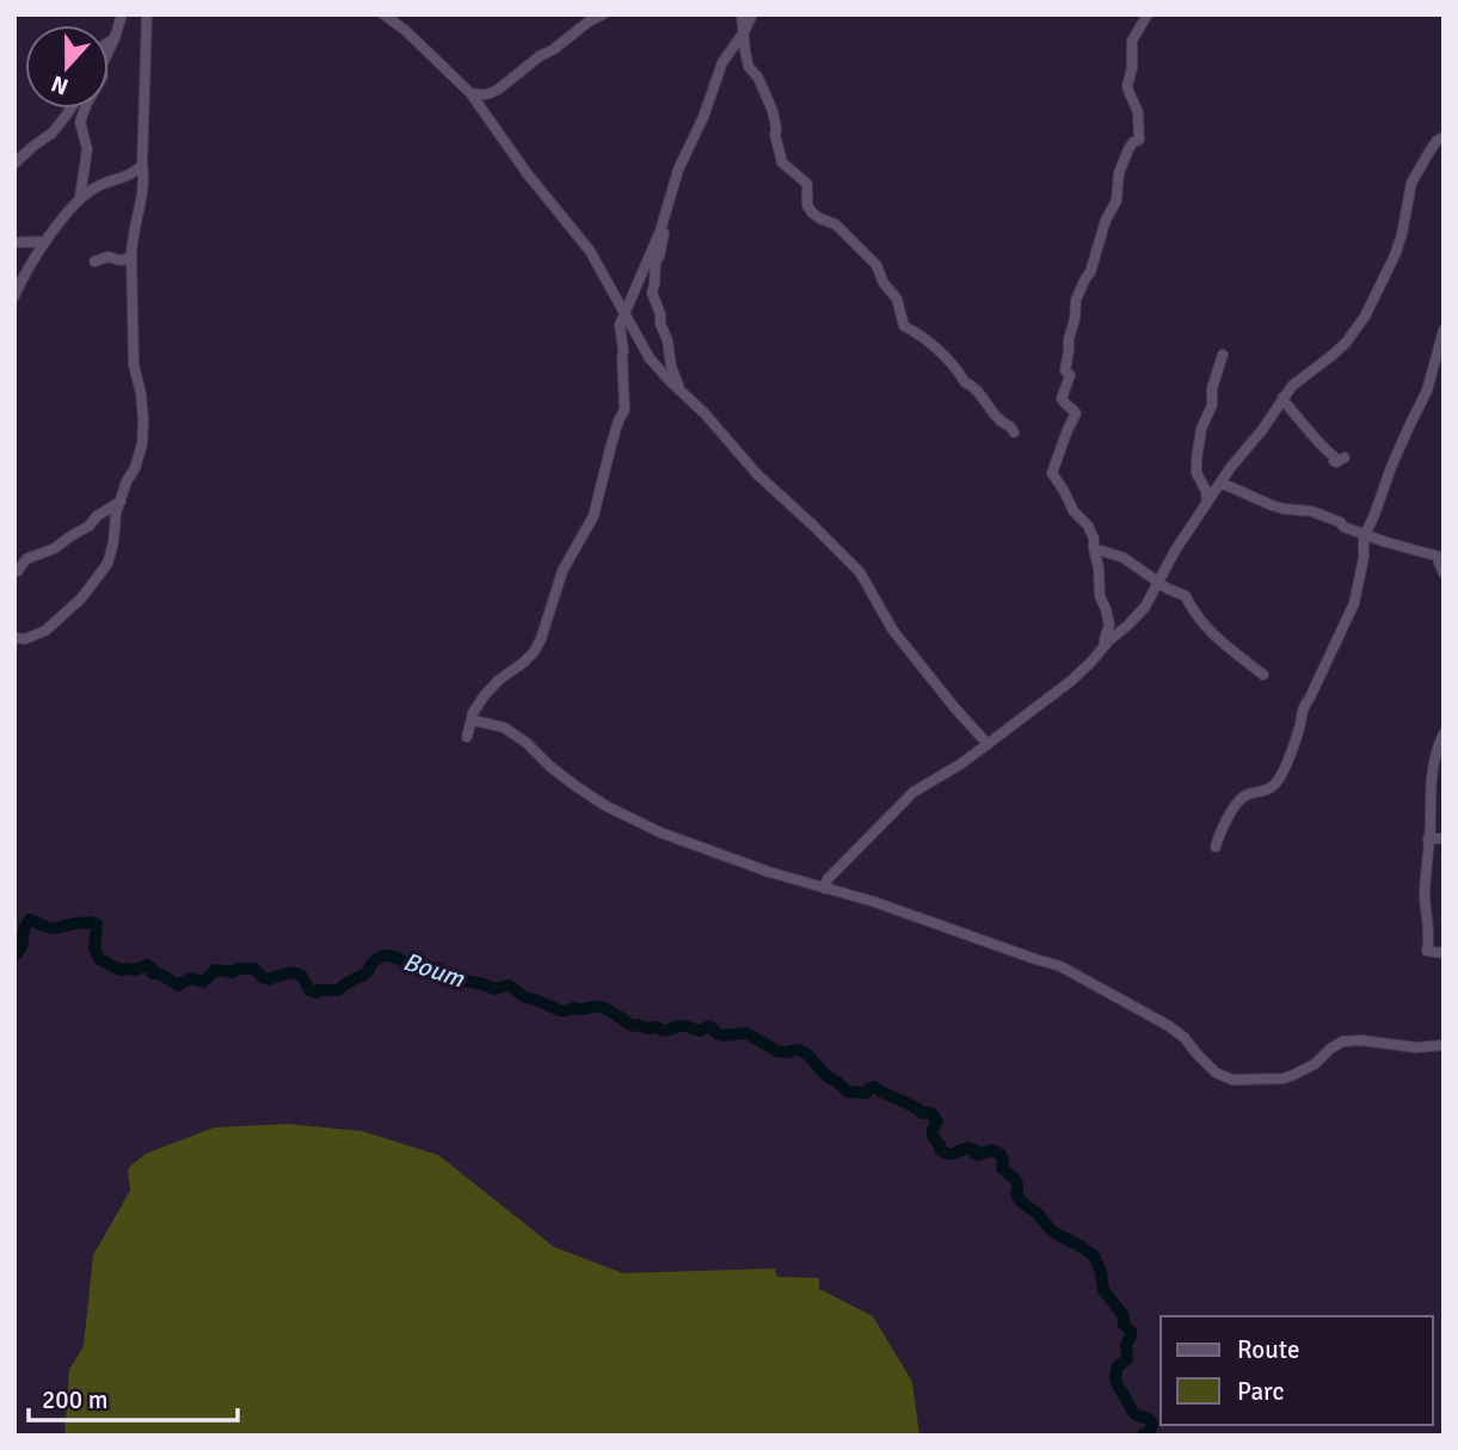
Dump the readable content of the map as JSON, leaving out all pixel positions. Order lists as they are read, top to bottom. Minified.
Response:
{"water":["Boum"],"legend":["Route","Parc"],"scale_bar":"200 m","north":"bottom"}
